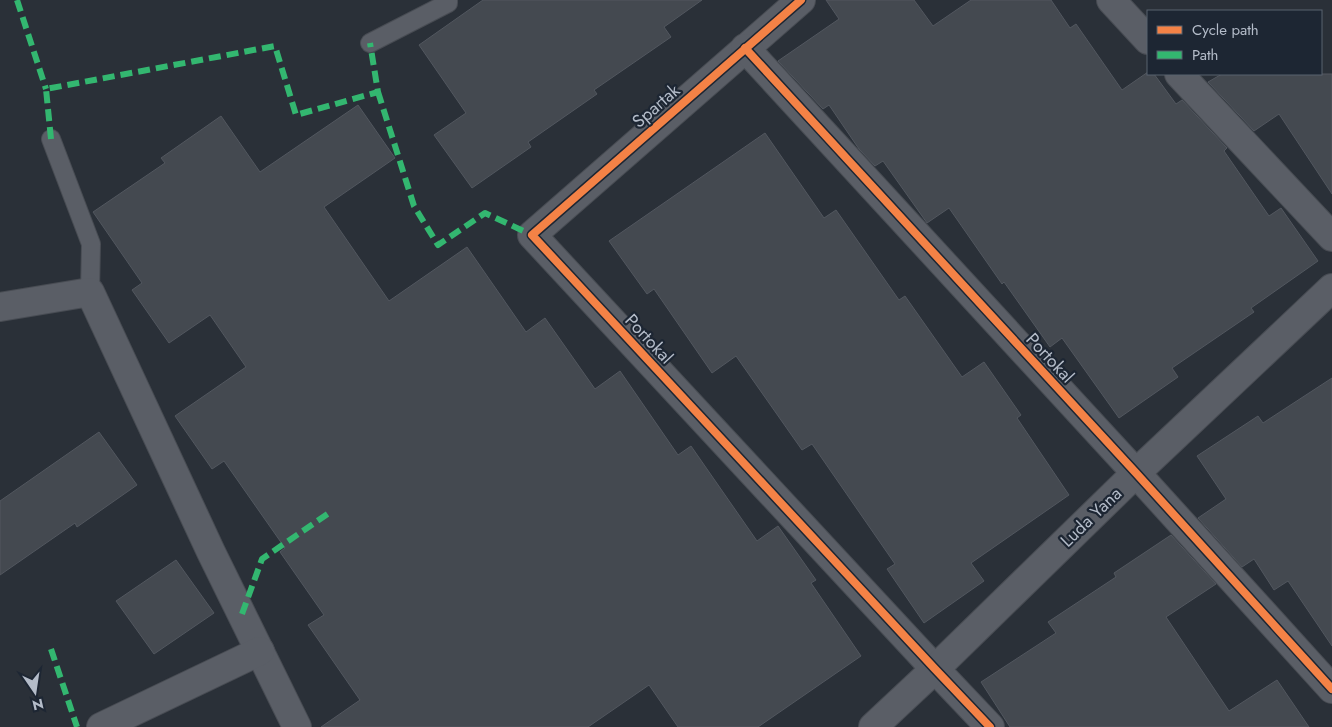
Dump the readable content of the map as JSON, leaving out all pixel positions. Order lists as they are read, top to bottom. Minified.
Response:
{"streets":{"street":["Spartak","Portokal","Luda Yana"]},"crossings":[["Spartak","Portokal"],["Portokal","Luda Yana"]],"legend":["Cycle path","Path"],"north":"bottom"}
